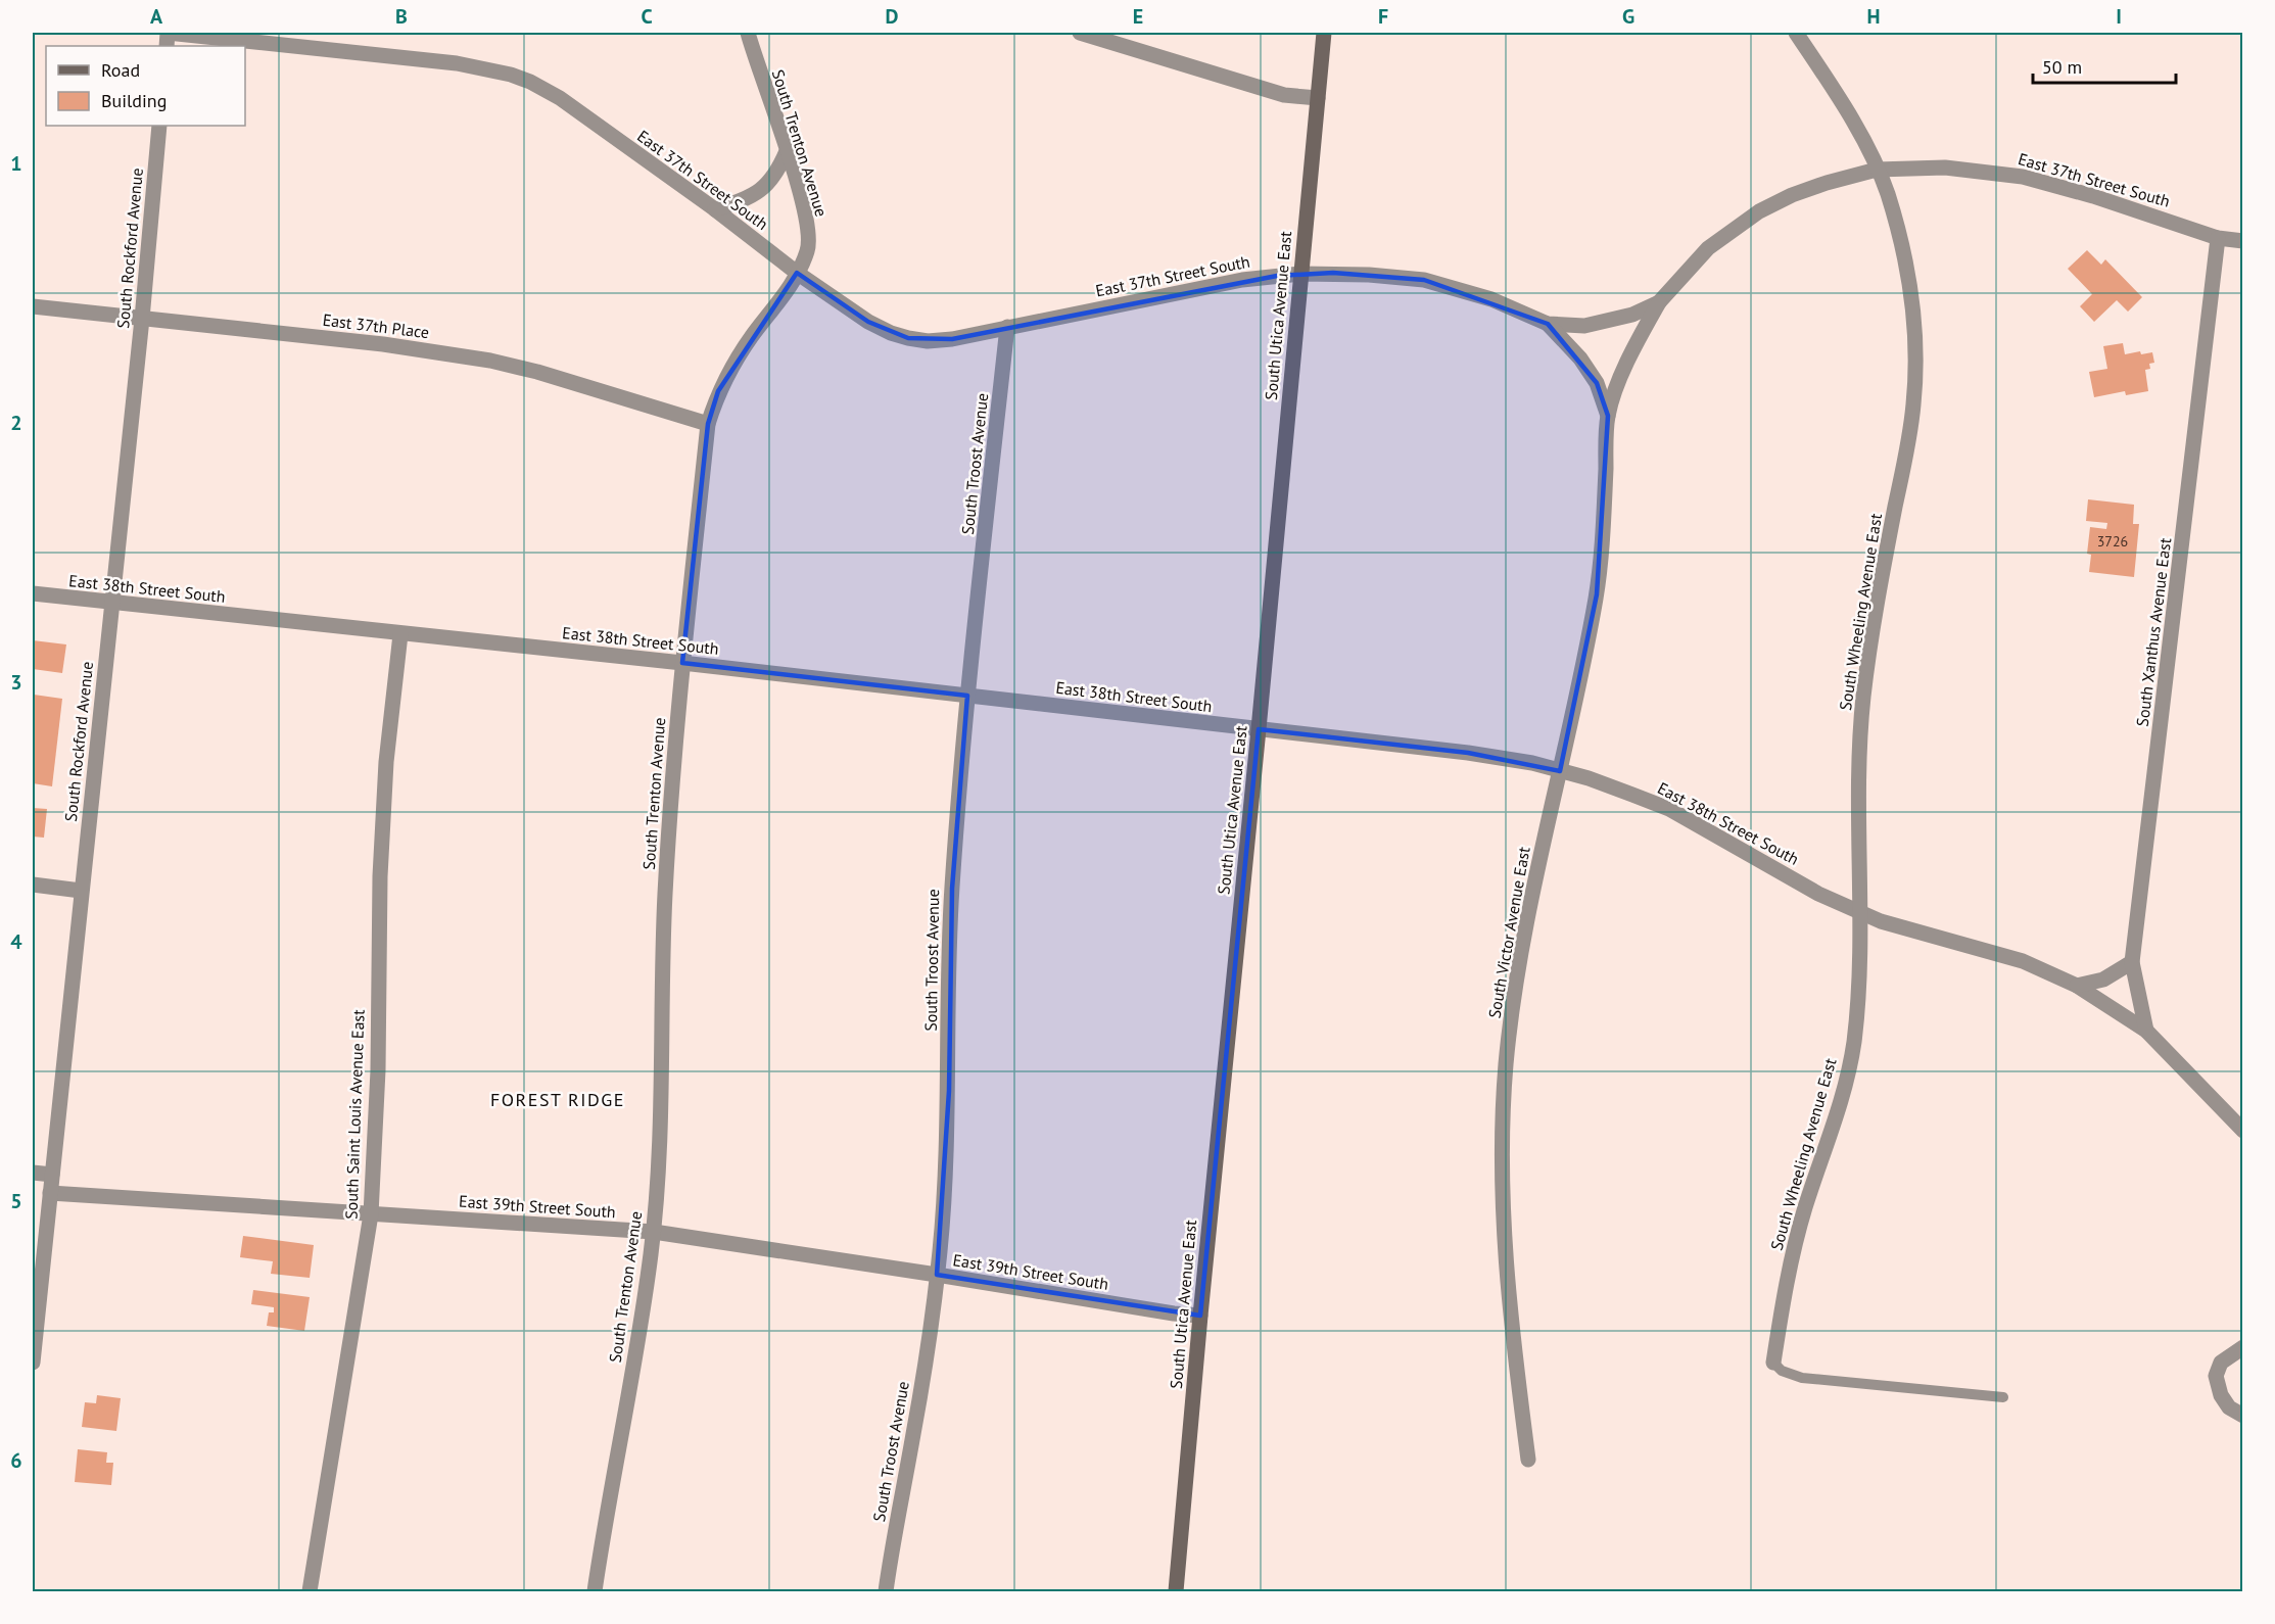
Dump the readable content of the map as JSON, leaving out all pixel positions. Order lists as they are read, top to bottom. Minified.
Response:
{"streets":{"street":["South Trenton Avenue","East 37th Street South","South Rockford Avenue","South Utica Avenue East","East 37th Place","South Troost Avenue","East 38th Street South","South Wheeling Avenue East","South Xanthus Avenue East","South Victor Avenue East","South Saint Louis Avenue East","East 39th Street South"]},"crossings":[["South Trenton Avenue","East 37th Street South"],["South Trenton Avenue","East 37th Place"],["South Trenton Avenue","East 38th Street South"],["South Trenton Avenue","East 39th Street South"],["East 37th Street South","South Utica Avenue East"],["East 37th Street South","South Troost Avenue"],["East 37th Street South","South Wheeling Avenue East"],["East 37th Street South","South Xanthus Avenue East"],["East 37th Street South","South Victor Avenue East"],["South Rockford Avenue","East 37th Place"],["South Rockford Avenue","East 38th Street South"],["South Rockford Avenue","East 39th Street South"],["South Utica Avenue East","East 38th Street South"],["South Utica Avenue East","East 39th Street South"],["South Troost Avenue","East 38th Street South"],["South Troost Avenue","East 39th Street South"],["East 38th Street South","South Wheeling Avenue East"],["East 38th Street South","South Xanthus Avenue East"],["East 38th Street South","South Victor Avenue East"],["East 38th Street South","South Saint Louis Avenue East"],["South Saint Louis Avenue East","East 39th Street South"]],"districts":["FOREST RIDGE"],"house_numbers":["3726"],"legend":["Road","Building"],"scale_bar":"50 m","grid":{"columns":["A","B","C","D","E","F","G","H","I"],"rows":["1","2","3","4","5","6"]}}
